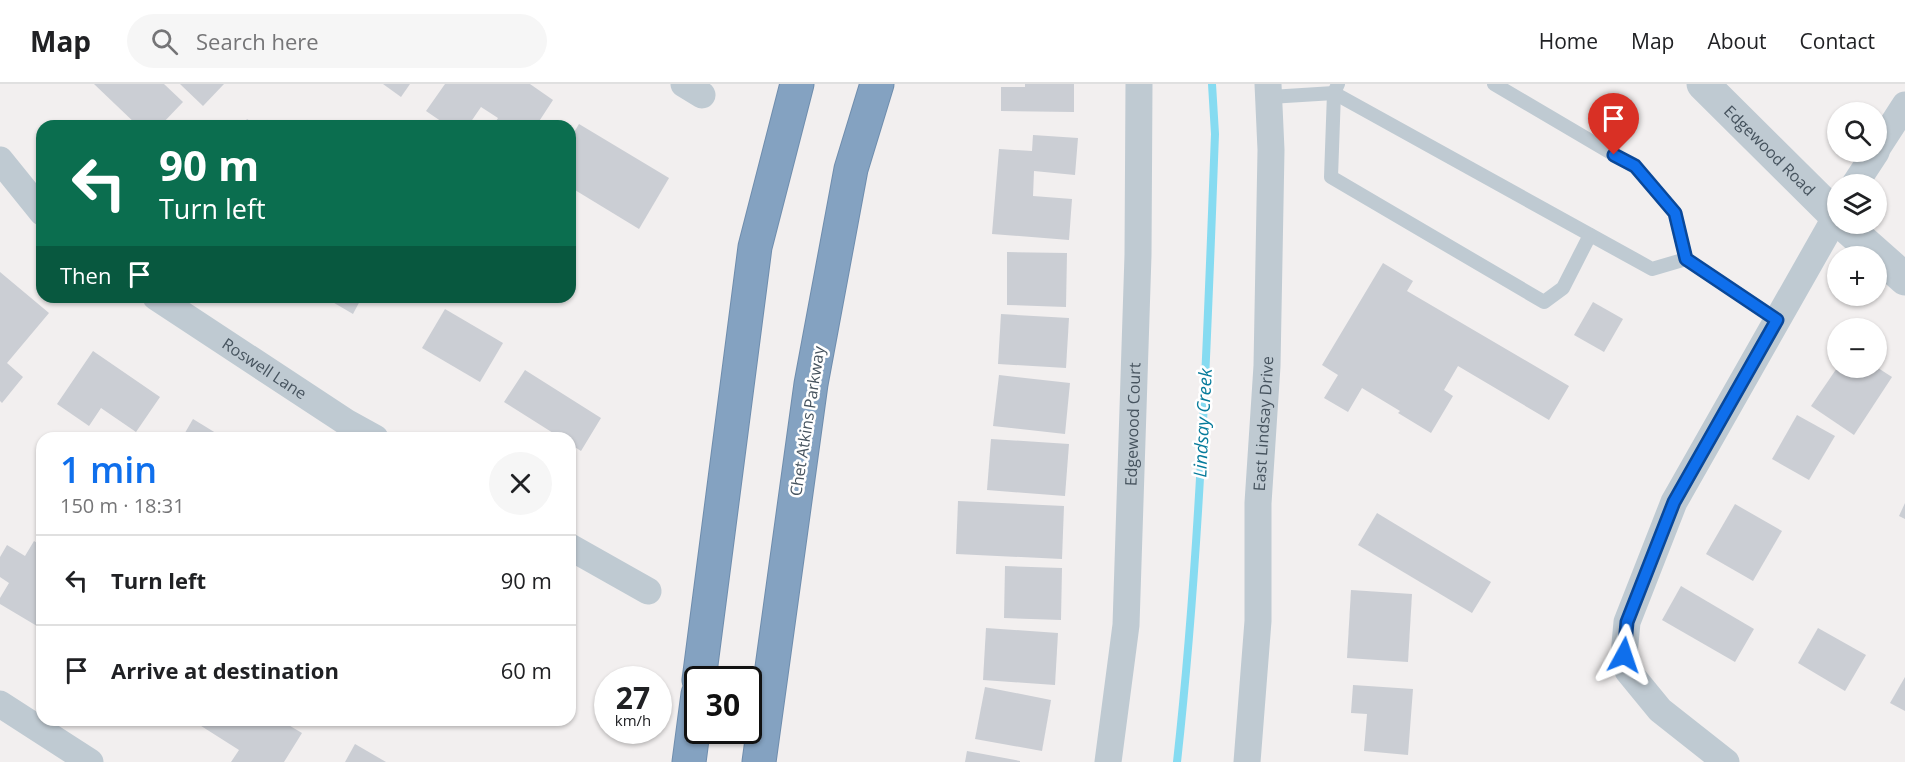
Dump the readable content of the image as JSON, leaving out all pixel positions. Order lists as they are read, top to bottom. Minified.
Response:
{"streets":{"highway":["Chet Atkins Parkway"],"street":["Edgewood Road","Roswell Lane","East Lindsay Drive","Edgewood Court"]},"water":["Lindsay Creek"],"page":{"header":"Map","search":"Search here","nav":["Home","Map","About","Contact"],"map_buttons":["+","−"],"turn":["90 m","Turn left"],"then":"Then","heading":["1 min","150 m · 18:31"],"list":[{"name":"Turn left","value":"90 m"},{"name":"Arrive at destination","value":"60 m"}],"speed":"27 km/h","limit":"30"}}
